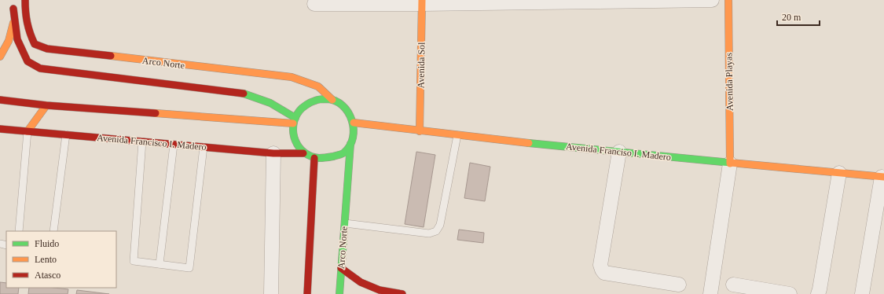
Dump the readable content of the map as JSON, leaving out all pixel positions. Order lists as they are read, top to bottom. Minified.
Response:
{"streets":{"main road":["Arco Norte","Avenida Sol","Avenida Playas","Avenida Francisco I. Madero","Avenida Franciso I. Madero"]},"crossings":[["Arco Norte","Avenida Francisco I. Madero"],["Arco Norte","Avenida Franciso I. Madero"],["Avenida Sol","Avenida Franciso I. Madero"],["Avenida Playas","Avenida Franciso I. Madero"],["Avenida Francisco I. Madero","Avenida Franciso I. Madero"]],"legend":["Fluido","Lento","Atasco"],"scale_bar":"20 m"}
